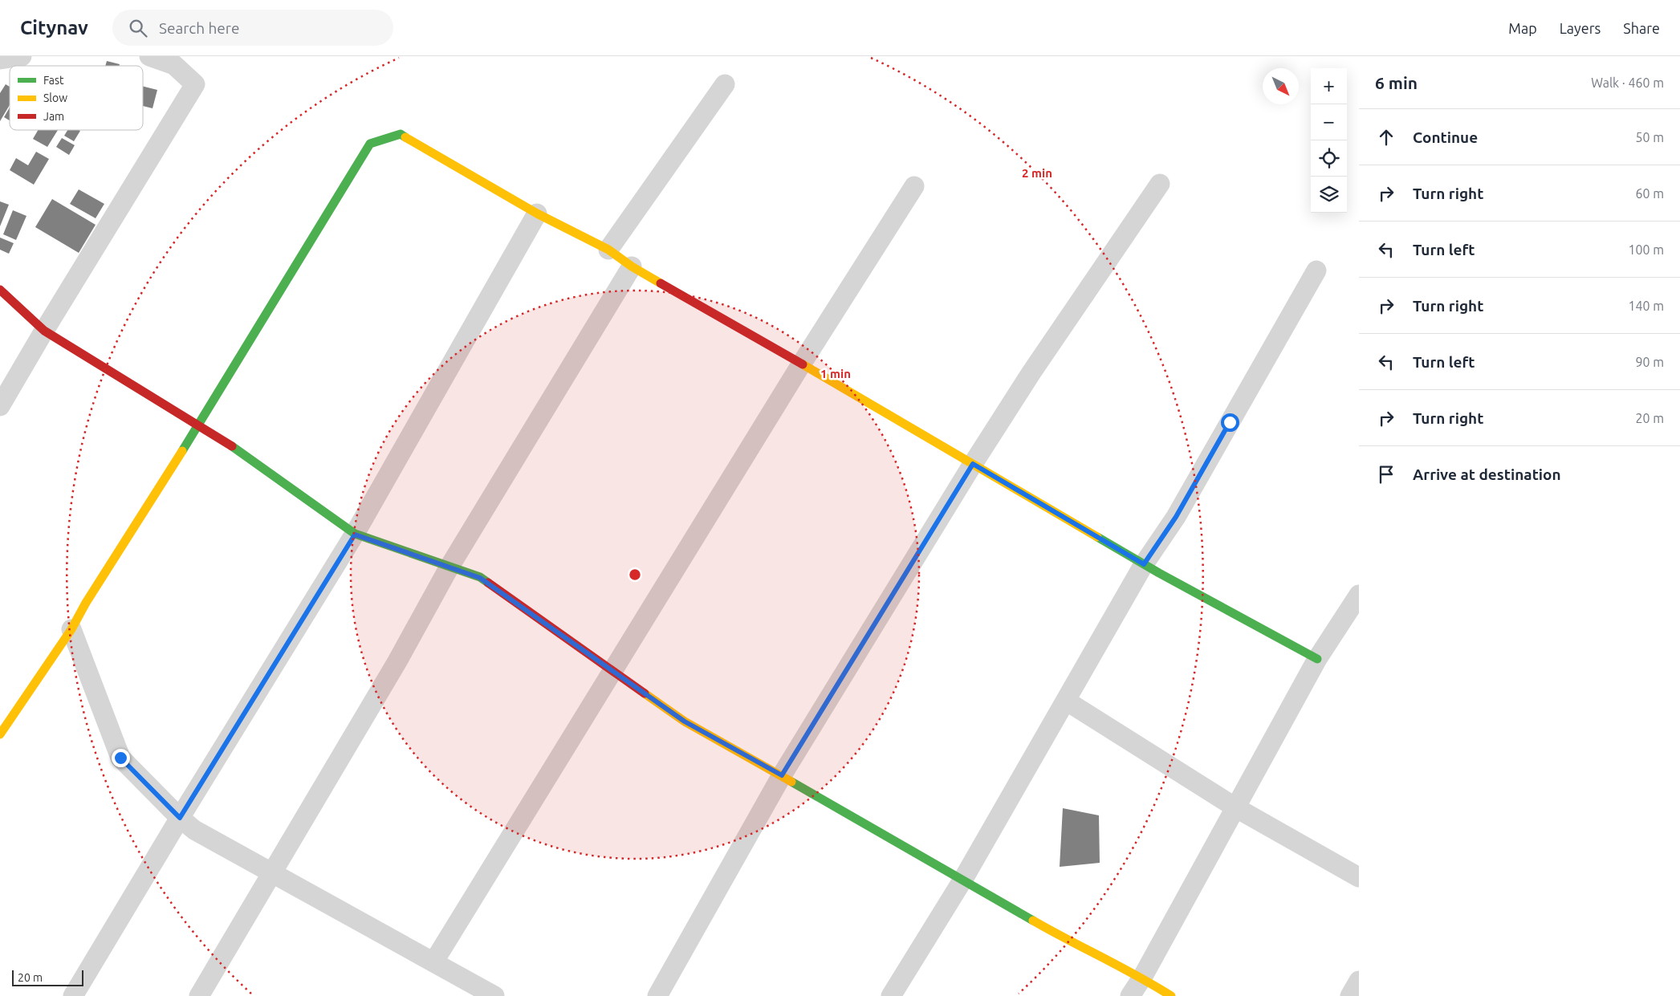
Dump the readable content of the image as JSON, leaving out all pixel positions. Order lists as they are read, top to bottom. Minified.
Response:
{"legend":["Fast","Slow","Jam"],"scale_bar":"20 m","north":"bottom right","page":{"header":"Citynav","search":"Search here","nav":["Map","Layers","Share"],"heading":["6 min","Walk · 460 m"],"map_buttons":["+","−"],"list":[["Continue","50 m"],["Turn right","60 m"],["Turn left","100 m"],["Turn right","140 m"],["Turn left","90 m"],["Turn right","20 m"],"Arrive at destination"],"scale":"20 m"},"rings":["2 min","1 min"]}
